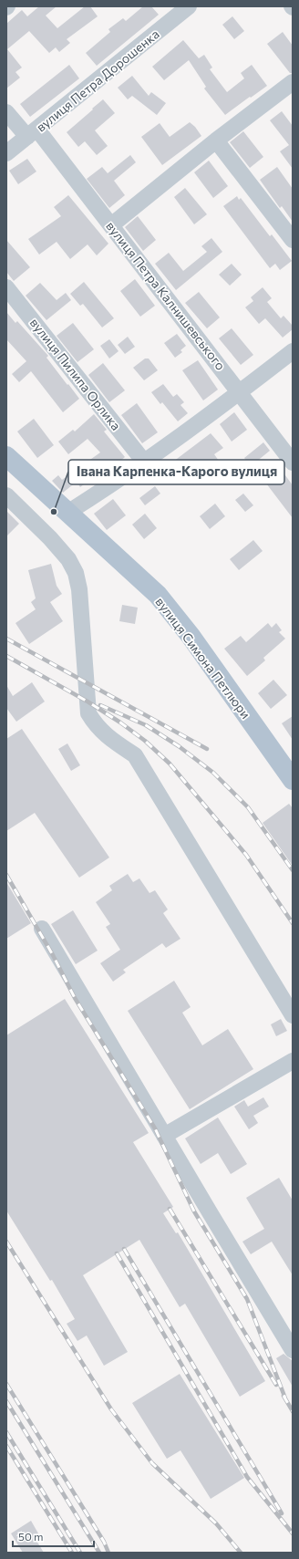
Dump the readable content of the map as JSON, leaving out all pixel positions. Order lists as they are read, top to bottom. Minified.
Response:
{"streets":{"main road":["вулиця Симона Петлюри"],"street":["вулиця Петра Дорошенка","вулиця Петра Калнишевського","вулиця Пилипа Орлика"]},"crossings":[["вулиця Петра Дорошенка","вулиця Петра Калнишевського"]],"places":["Івана Карпенка-Карого вулиця"],"scale_bar":"50 m"}
